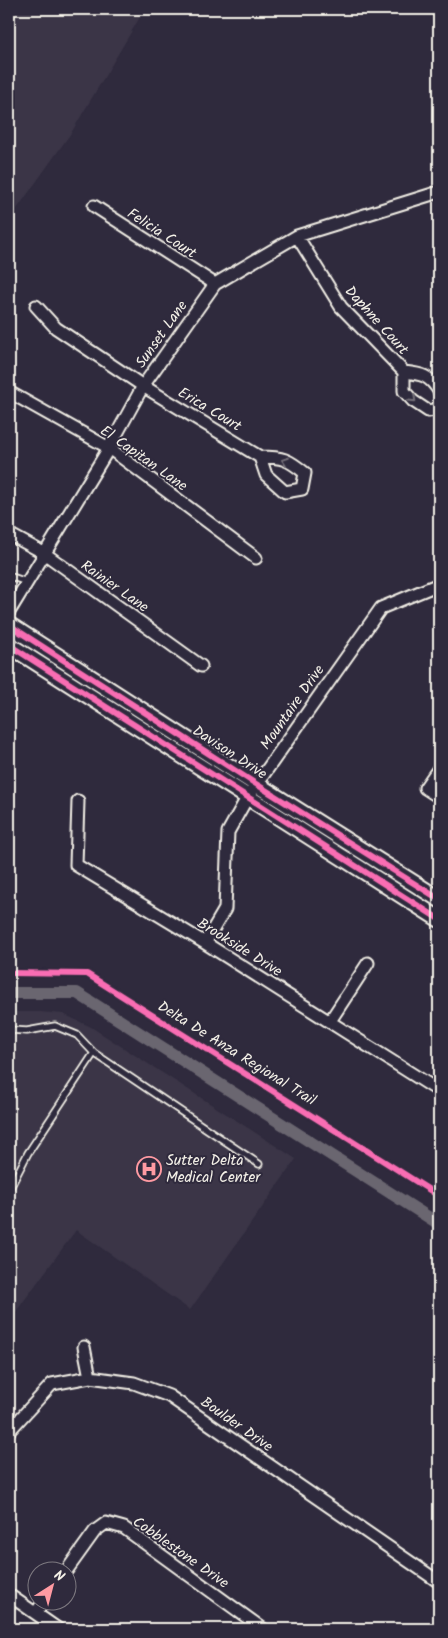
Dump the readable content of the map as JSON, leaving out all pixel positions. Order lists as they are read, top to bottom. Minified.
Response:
{"streets":{"main road":["Davison Drive"],"street":["Felicia Court","Daphne Court","Sunset Lane","Erica Court","El Capitan Lane","Rainier Lane","Mountaire Drive","Brookside Drive","Boulder Drive","Cobblestone Drive"],"cycle path":["Delta De Anza Regional Trail"]},"crossings":[["Felicia Court","Sunset Lane"],["Daphne Court","Sunset Lane"],["Sunset Lane","Erica Court"],["Sunset Lane","El Capitan Lane"],["Sunset Lane","Rainier Lane"],["Mountaire Drive","Davison Drive"],["Mountaire Drive","Brookside Drive"]],"places":{"hospital":["Sutter Delta Medical Center"]},"north":"top right"}
